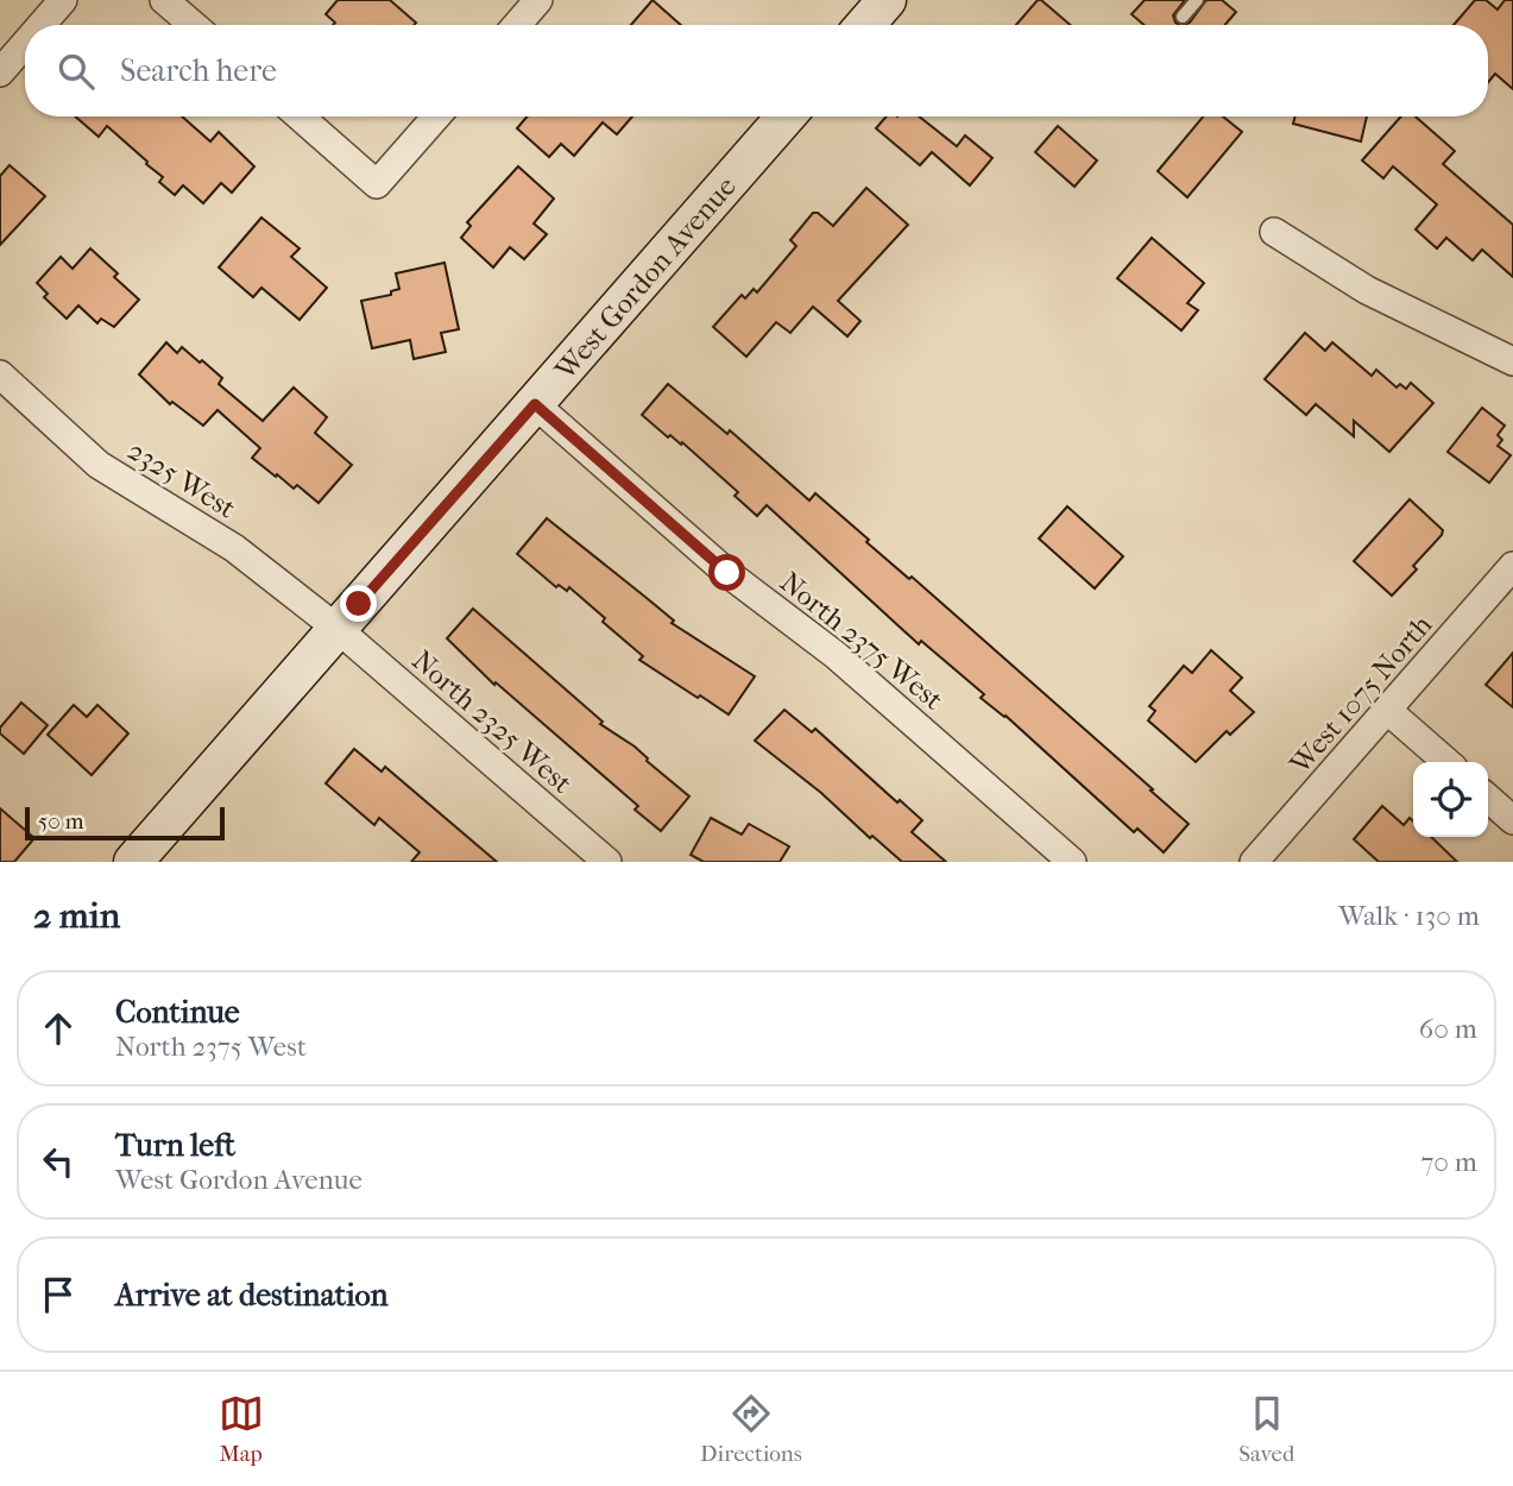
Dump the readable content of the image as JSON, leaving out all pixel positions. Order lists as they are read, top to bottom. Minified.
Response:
{"streets":{"main road":["West Gordon Avenue"],"street":["2325 West","North 2375 West","West 1075 North","North 2325 West"]},"crossings":[["West Gordon Avenue","2325 West"],["West Gordon Avenue","North 2375 West"],["West Gordon Avenue","North 2325 West"],["2325 West","North 2325 West"]],"scale_bar":"50 m","page":{"search":"Search here","scale":"50 m","heading":["2 min","Walk · 130 m"],"list":[["Continue","North 2375 West","60 m"],["Turn left","West Gordon Avenue","70 m"],"Arrive at destination"],"nav":["Map","Directions","Saved"]}}
